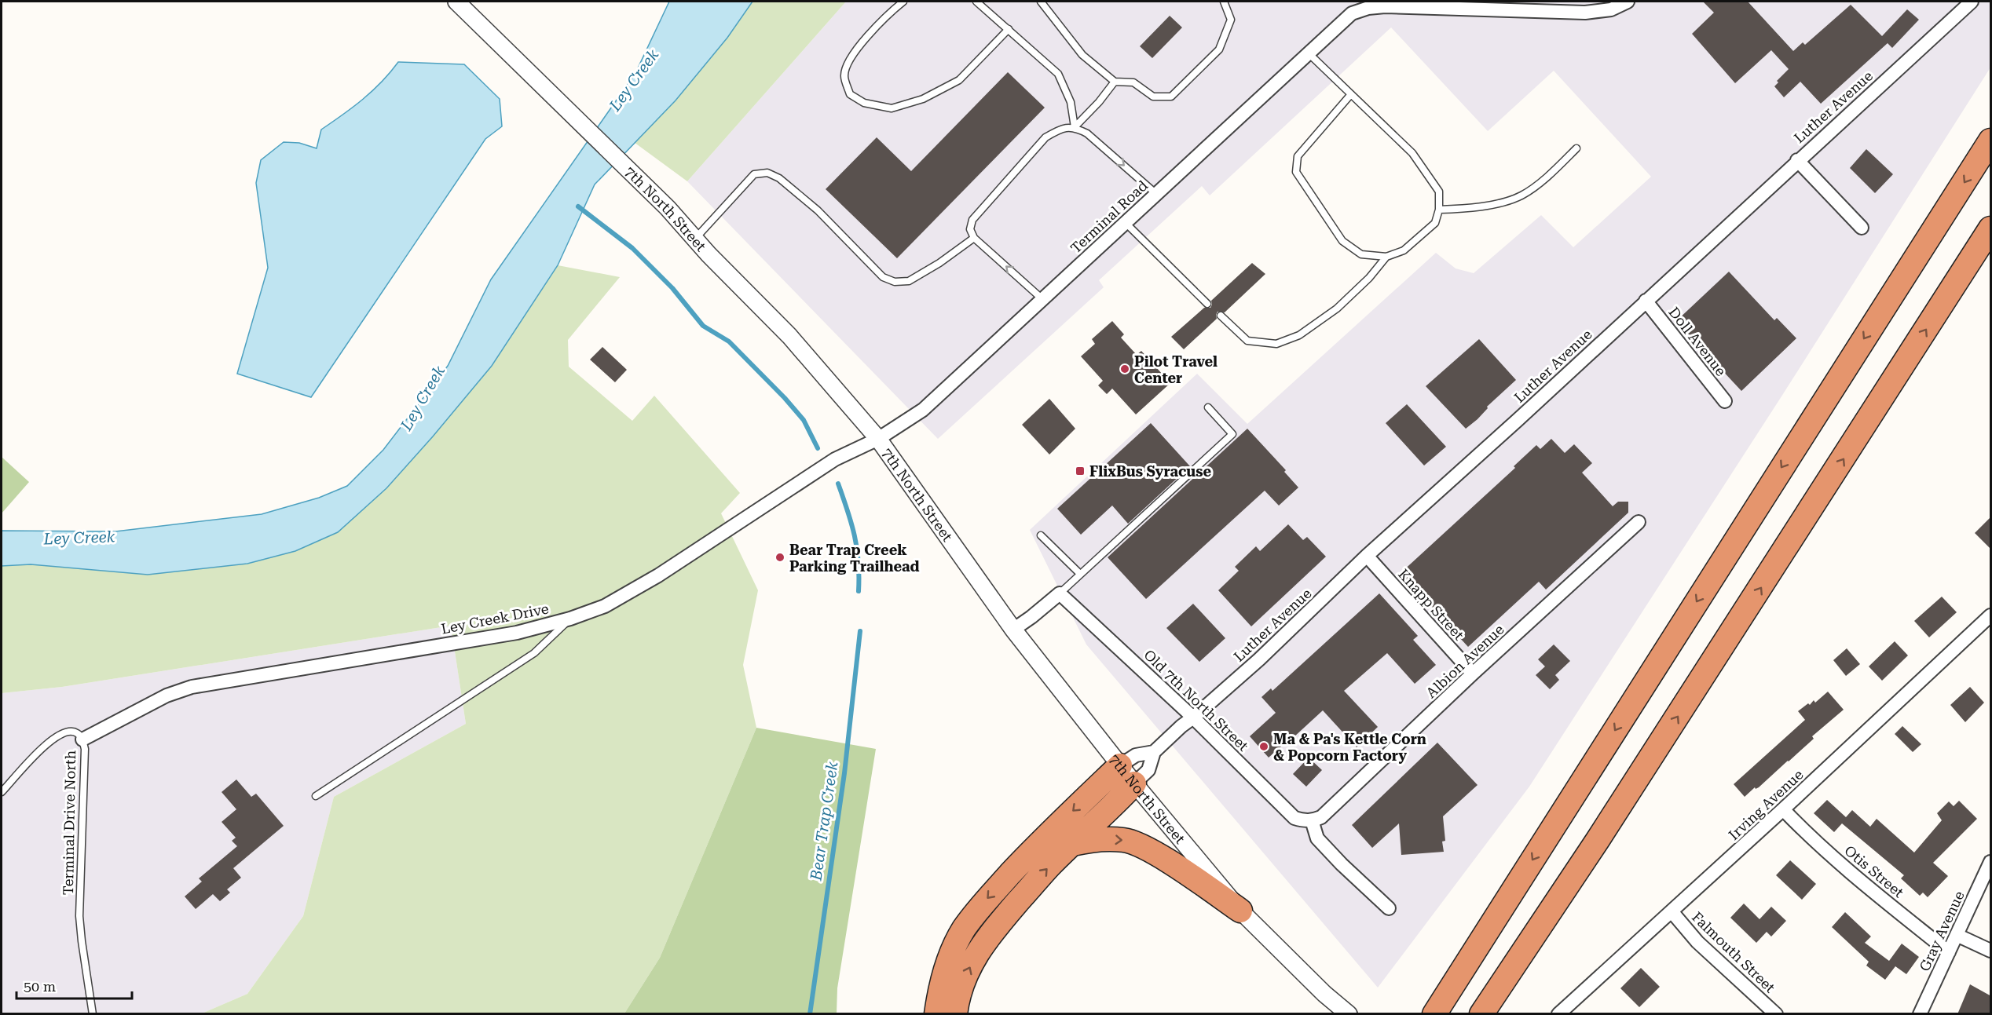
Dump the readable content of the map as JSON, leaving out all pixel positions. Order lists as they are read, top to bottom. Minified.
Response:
{"streets":{"street":["Luther Avenue","7th North Street","Terminal Road","Doll Avenue","Knapp Street","Ley Creek Drive","Albion Avenue","Old 7th North Street","Irving Avenue","Otis Street","Gray Avenue","Falmouth Street"],"lane":["Terminal Drive North"]},"crossings":[["Luther Avenue","7th North Street"],["Luther Avenue","Doll Avenue"],["Luther Avenue","Knapp Street"],["Luther Avenue","Old 7th North Street"],["7th North Street","Terminal Road"],["7th North Street","Ley Creek Drive"],["Terminal Road","Ley Creek Drive"],["Knapp Street","Albion Avenue"],["Ley Creek Drive","Terminal Drive North"],["Albion Avenue","Old 7th North Street"],["Irving Avenue","Otis Street"],["Irving Avenue","Falmouth Street"],["Otis Street","Gray Avenue"]],"water":["Ley Creek","Bear Trap Creek"],"places":{"other":["Pilot Travel Center","Bear Trap Creek Parking Trailhead","Ma & Pa's Kettle Corn & Popcorn Factory"],"transit":["FlixBus Syracuse"]},"scale_bar":"50 m"}
